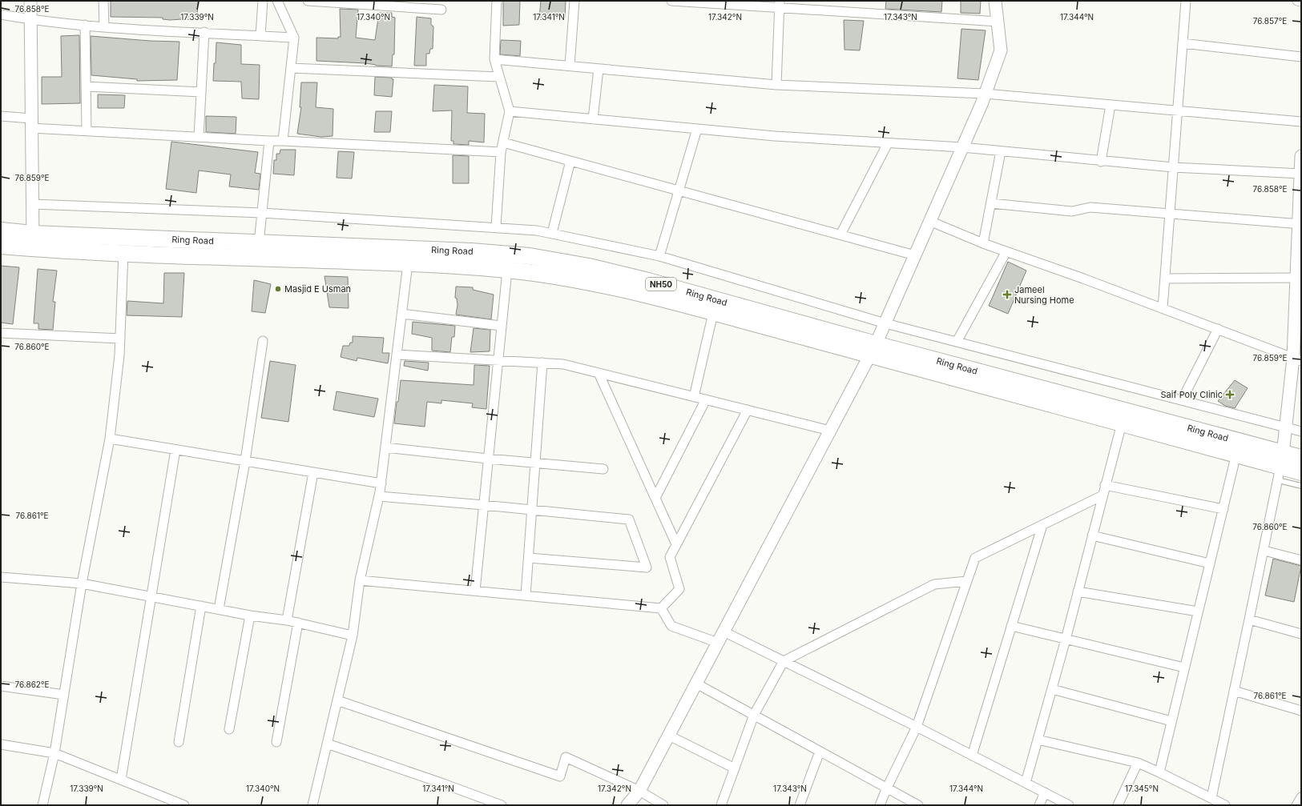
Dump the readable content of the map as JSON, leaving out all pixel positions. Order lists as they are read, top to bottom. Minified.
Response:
{"streets":{"highway":["Ring Road","NH50"]},"places":{"other":["Masjid E Usman"],"health":["Jameel Nursing Home","Saif Poly Clinic"]},"coordinates":["76.858°E","17.339°N","17.340°N","17.341°N","17.342°N","17.343°N","17.344°N","76.857°E","76.859°E","76.860°E","76.861°E","76.862°E","17.345°N"]}
